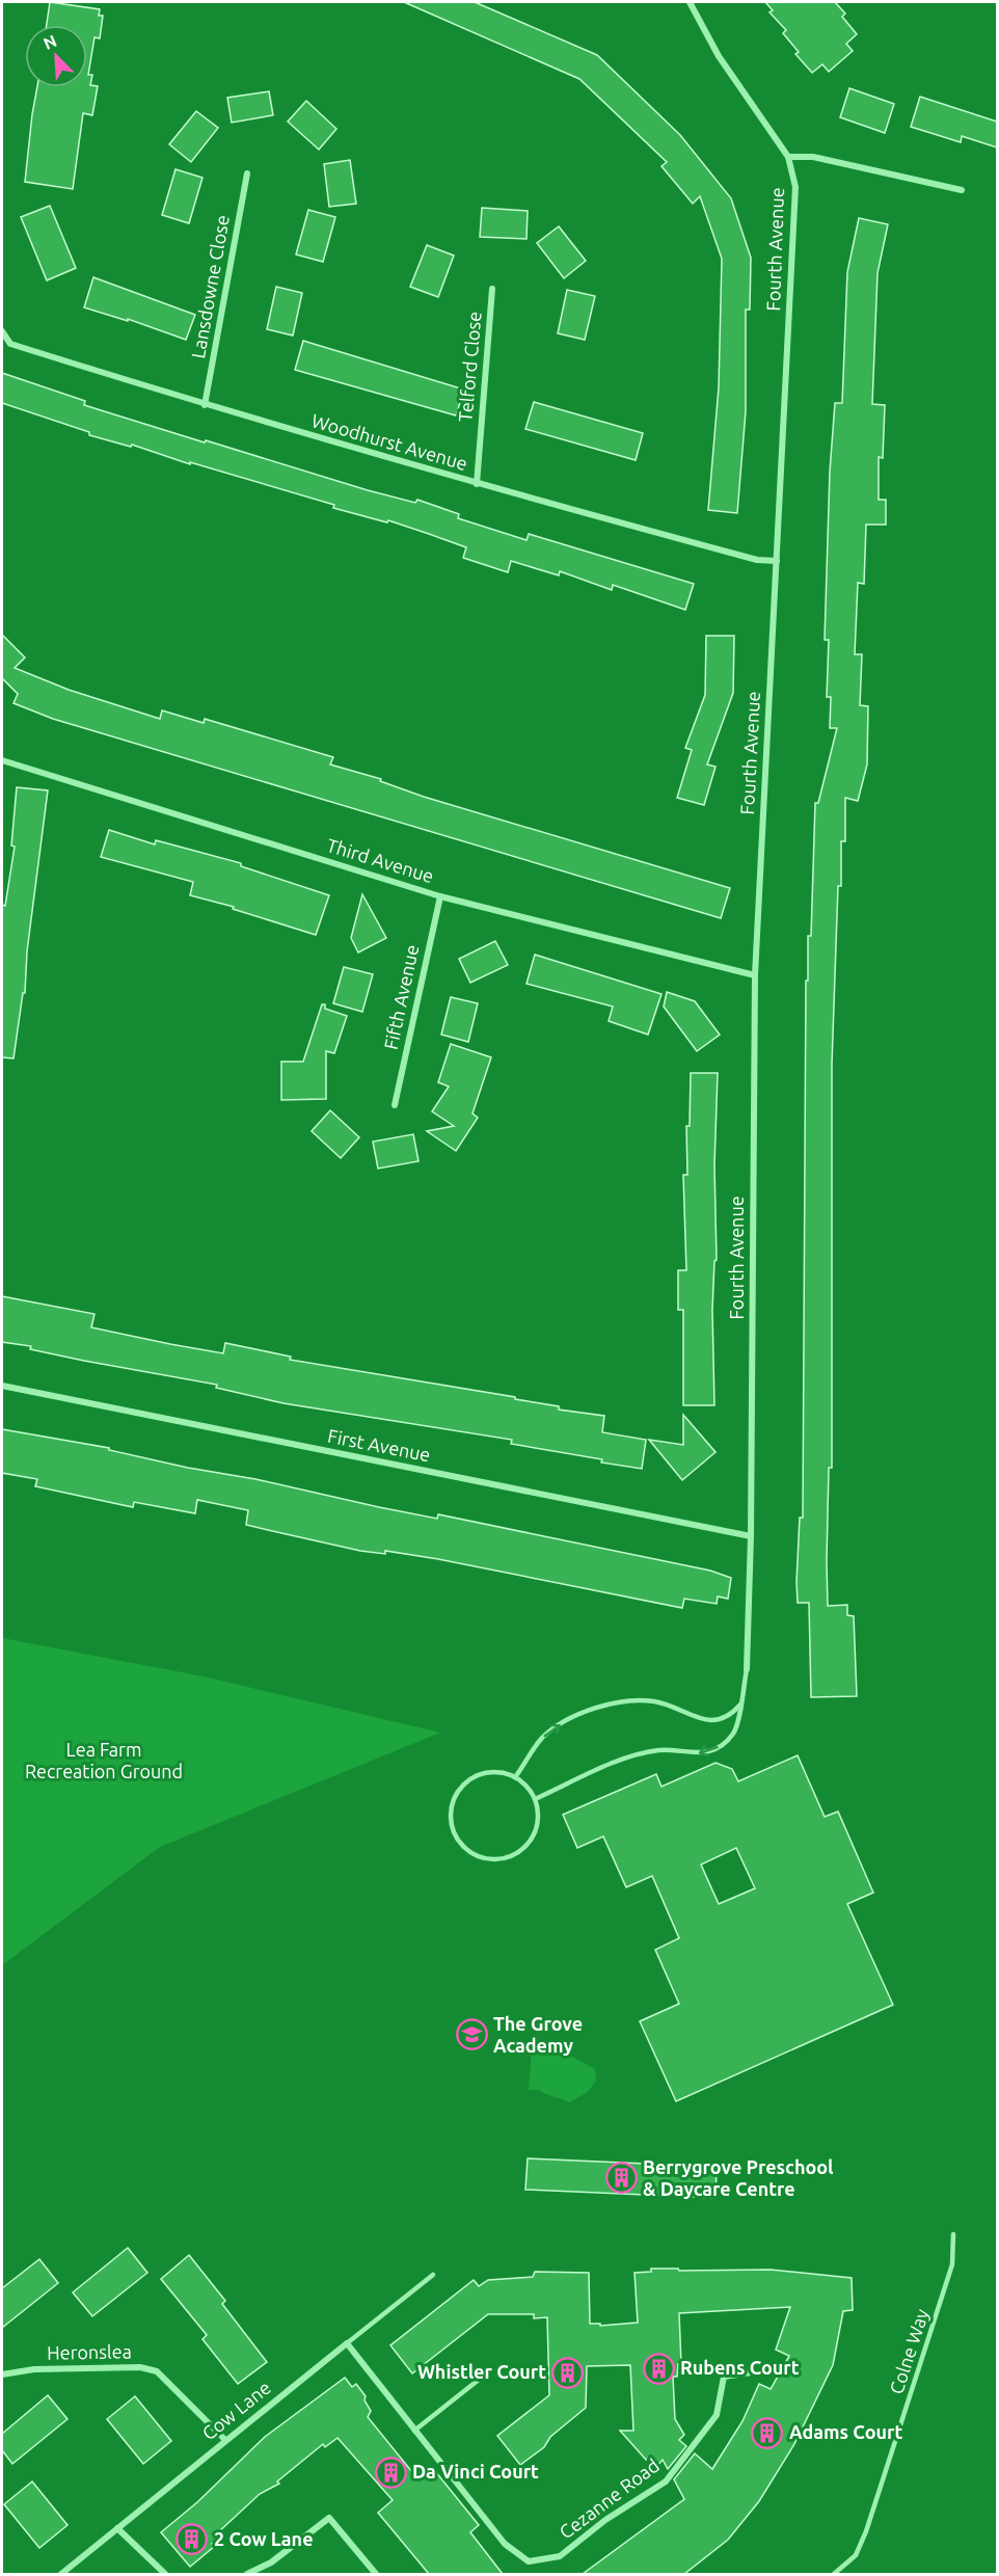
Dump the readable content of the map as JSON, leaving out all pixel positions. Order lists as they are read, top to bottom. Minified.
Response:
{"streets":{"street":["Fourth Avenue","Lansdowne Close","Telford Close","Woodhurst Avenue","Third Avenue","Fifth Avenue","First Avenue","Heronslea","Cow Lane","Cezanne Road"],"lane":["Colne Way"]},"crossings":[["Fourth Avenue","Woodhurst Avenue"],["Fourth Avenue","Third Avenue"],["Fourth Avenue","First Avenue"],["Lansdowne Close","Woodhurst Avenue"],["Telford Close","Woodhurst Avenue"],["Third Avenue","Fifth Avenue"],["Heronslea","Cow Lane"],["Cow Lane","Cezanne Road"]],"parks":["Lea Farm Recreation Ground"],"places":{"school or university":["The Grove Academy"],"building":["Berrygrove Preschool & Daycare Centre","Rubens Court","Whistler Court","Adams Court","Da Vinci Court","2 Cow Lane"]},"north":"top left"}
